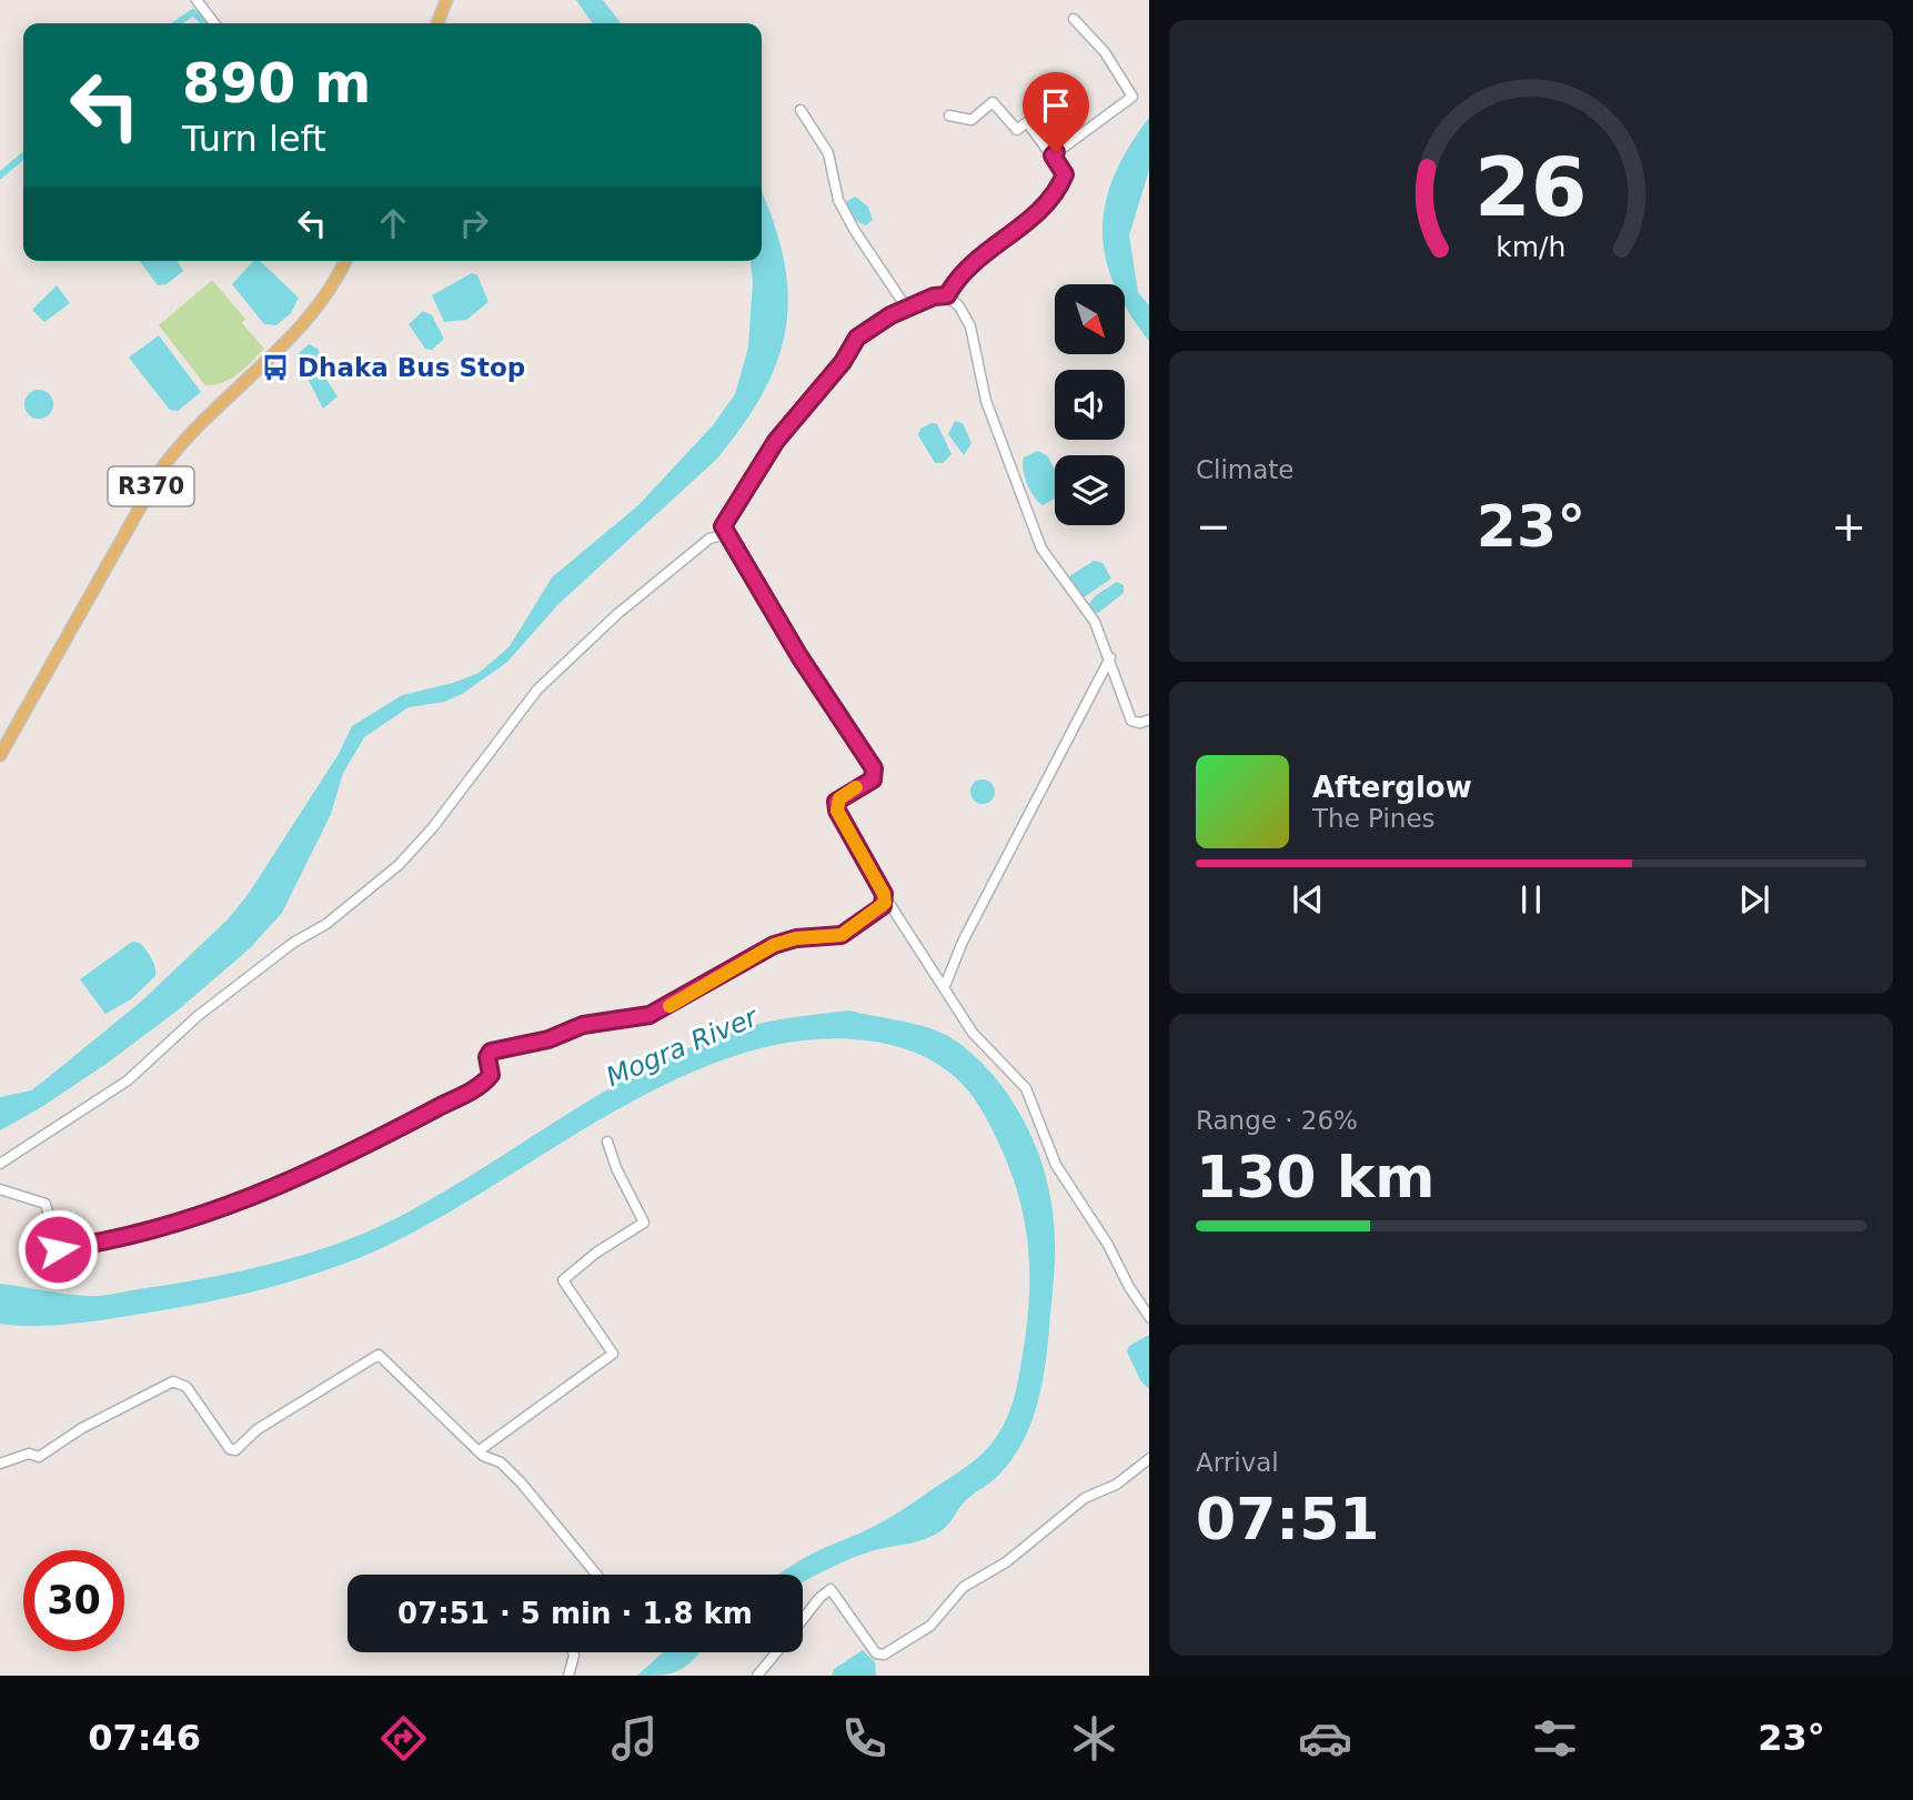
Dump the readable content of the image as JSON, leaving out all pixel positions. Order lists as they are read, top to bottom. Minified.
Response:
{"streets":{"main road":["R370"]},"water":["Mogra River"],"places":{"bus stop":["Dhaka Bus Stop"]},"north":"bottom right","page":{"turn":["890 m","Turn left"],"tile":["Climate",["Range · 26%","130 km"],["Arrival","07:51"]],"heat":["−","23°","+"],"song":["Afterglow","The Pines"],"limit":"30","trip":"07:51 · 5 min · 1.8 km","tabs":["07:46","23°"],"gauge":["26","km/h"]}}
